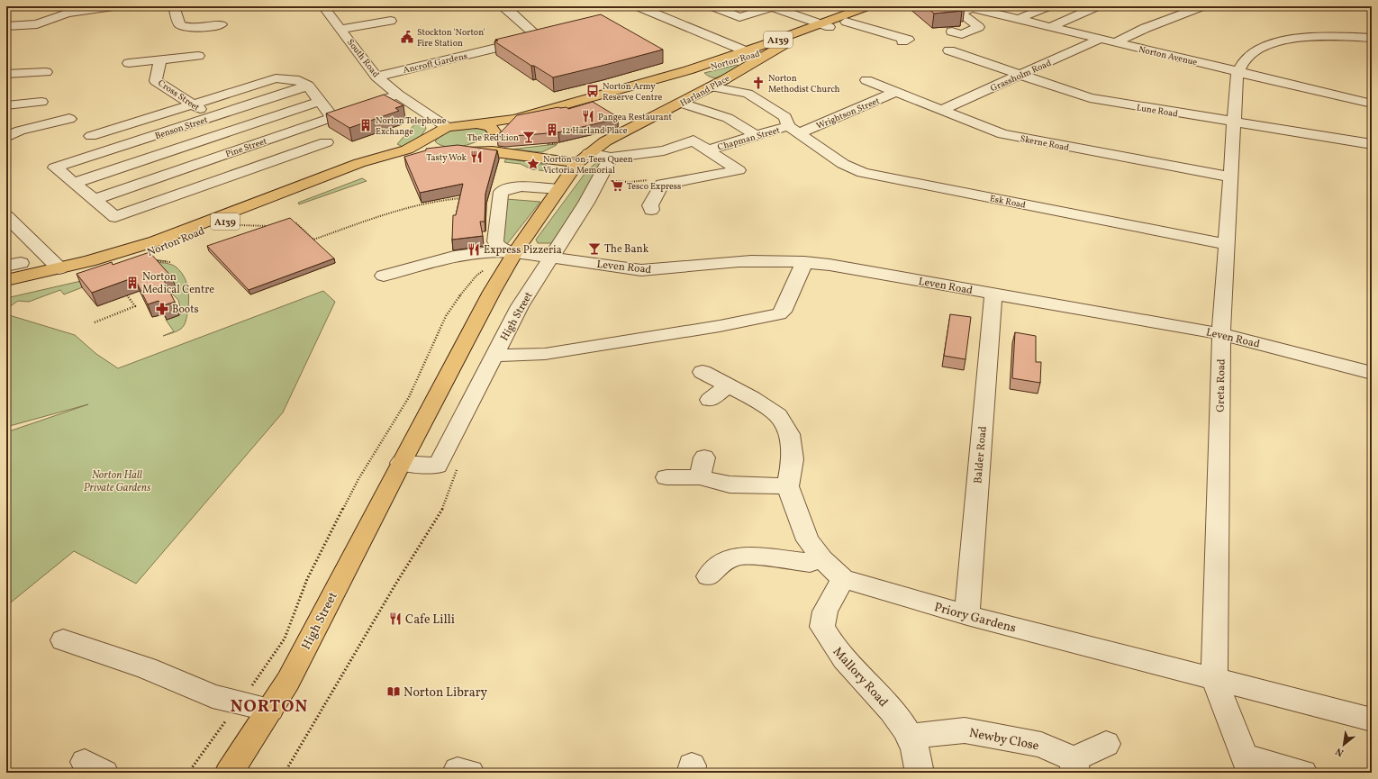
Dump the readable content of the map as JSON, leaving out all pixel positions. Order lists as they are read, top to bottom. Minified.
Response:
{"streets":{"main road":["A139","Norton Road","Harland Place","High Street"],"street":["Norton Avenue","South Road","Ancroft Gardens","Grassholm Road","Cross Street","Lune Road","Wrightson Street","Benson Street","Chapman Street","Skerne Road","Pine Street","Esk Road","Leven Road","Greta Road","Balder Road","Priory Gardens","Mallory Road","Newby Close"]},"crossings":[["A139","South Road"],["A139","Norton Road"],["Norton Avenue","Grassholm Road"],["Norton Avenue","Greta Road"],["South Road","Ancroft Gardens"],["South Road","Pine Street"],["Norton Road","Harland Place"],["Grassholm Road","Lune Road"],["Grassholm Road","Skerne Road"],["Harland Place","Esk Road"],["Harland Place","High Street"],["Cross Street","Benson Street"],["Cross Street","Pine Street"],["Lune Road","Greta Road"],["Wrightson Street","Chapman Street"],["Wrightson Street","Skerne Road"],["Wrightson Street","Esk Road"],["Chapman Street","Esk Road"],["Skerne Road","Greta Road"],["Esk Road","Greta Road"],["Leven Road","High Street"],["Leven Road","Greta Road"],["Leven Road","Balder Road"],["Greta Road","Priory Gardens"],["Balder Road","Priory Gardens"],["Priory Gardens","Mallory Road"],["Mallory Road","Newby Close"]],"districts":["NORTON"],"parks":["Norton Hall Private Gardens"],"places":{"public building":["Stockton 'Norton' Fire Station"],"church":["Norton Methodist Church"],"bus stop":["Norton Army Reserve Centre"],"restaurant":["Pangea Restaurant","Tasty Wok","Express Pizzeria","Cafe Lilli"],"building":["Norton Telephone Exchange","12 Harland Place","Norton Medical Centre"],"bar":["The Red Lion","The Bank"],"place":["Norton-on-Tees Queen Victoria Memorial"],"supermarket":["Tesco Express"],"pharmacy":["Boots"],"library":["Norton Library"]},"north":"bottom left"}
